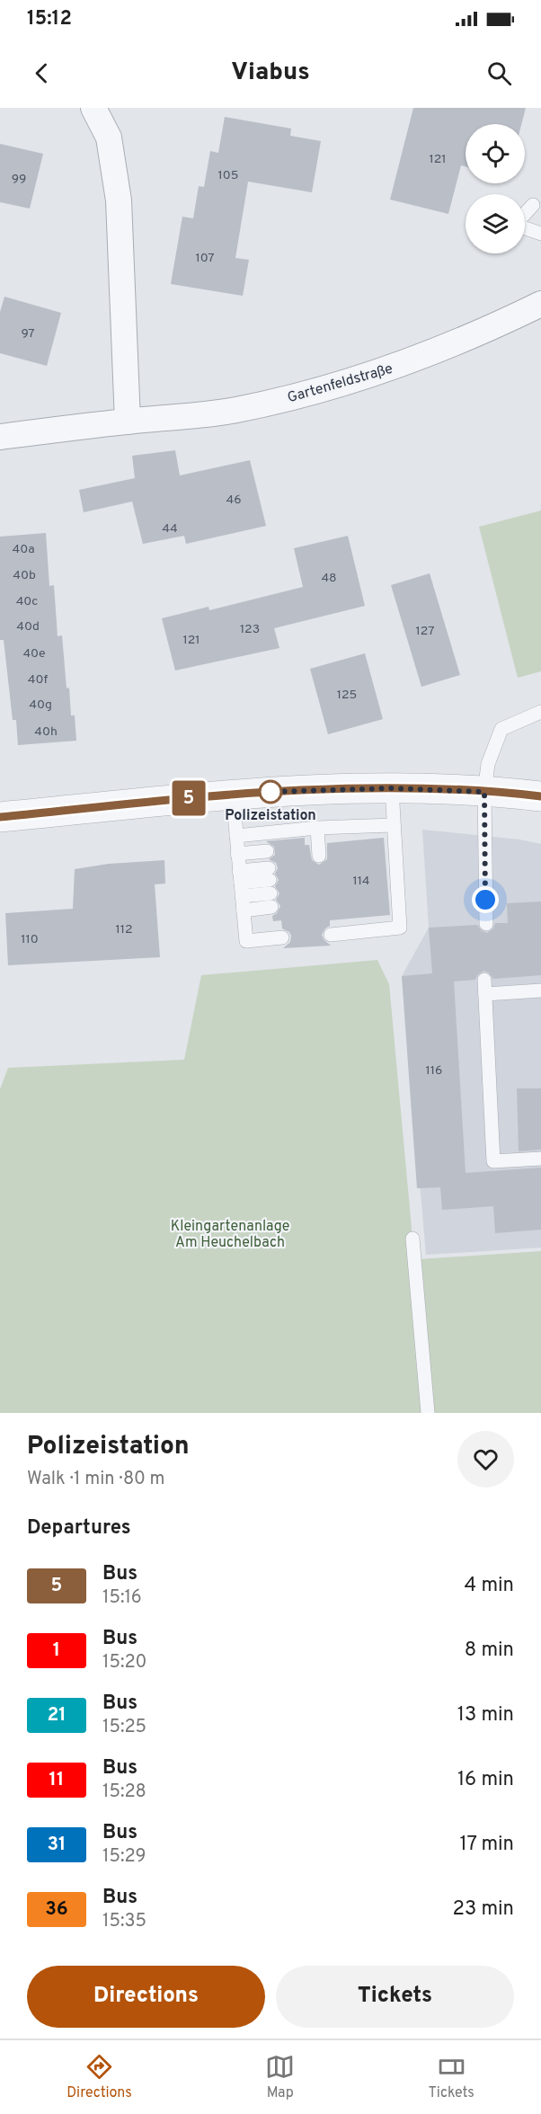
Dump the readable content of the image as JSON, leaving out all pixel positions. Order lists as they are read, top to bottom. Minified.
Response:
{"streets":{"street":["Gartenfeldstraße"]},"parks":["Kleingartenanlage Am Heuchelbach"],"places":["Polizeistation"],"lines":["bus line 5"],"house_numbers":["121","105","99","107","97","46","44","40a","40b","48","40c","40d","123","127","121","40e","40f","125","40g","40h","114","112","110","116"],"page":{"status":"15:12","header":"Viabus","on_map":"5","heading":[["Polizeistation","Walk · 1 min · 80 m"],"Departures"],"list":[{"mark":"5","name":"Bus","note":"15:16","value":"4 min"},{"mark":"1","name":"Bus","note":"15:20","value":"8 min"},{"mark":"21","name":"Bus","note":"15:25","value":"13 min"},{"mark":"11","name":"Bus","note":"15:28","value":"16 min"},{"mark":"31","name":"Bus","note":"15:29","value":"17 min"},{"mark":"36","name":"Bus","note":"15:35","value":"23 min"}],"buttons":["Directions","Tickets"],"tabs":["Directions","Map","Tickets"]}}
